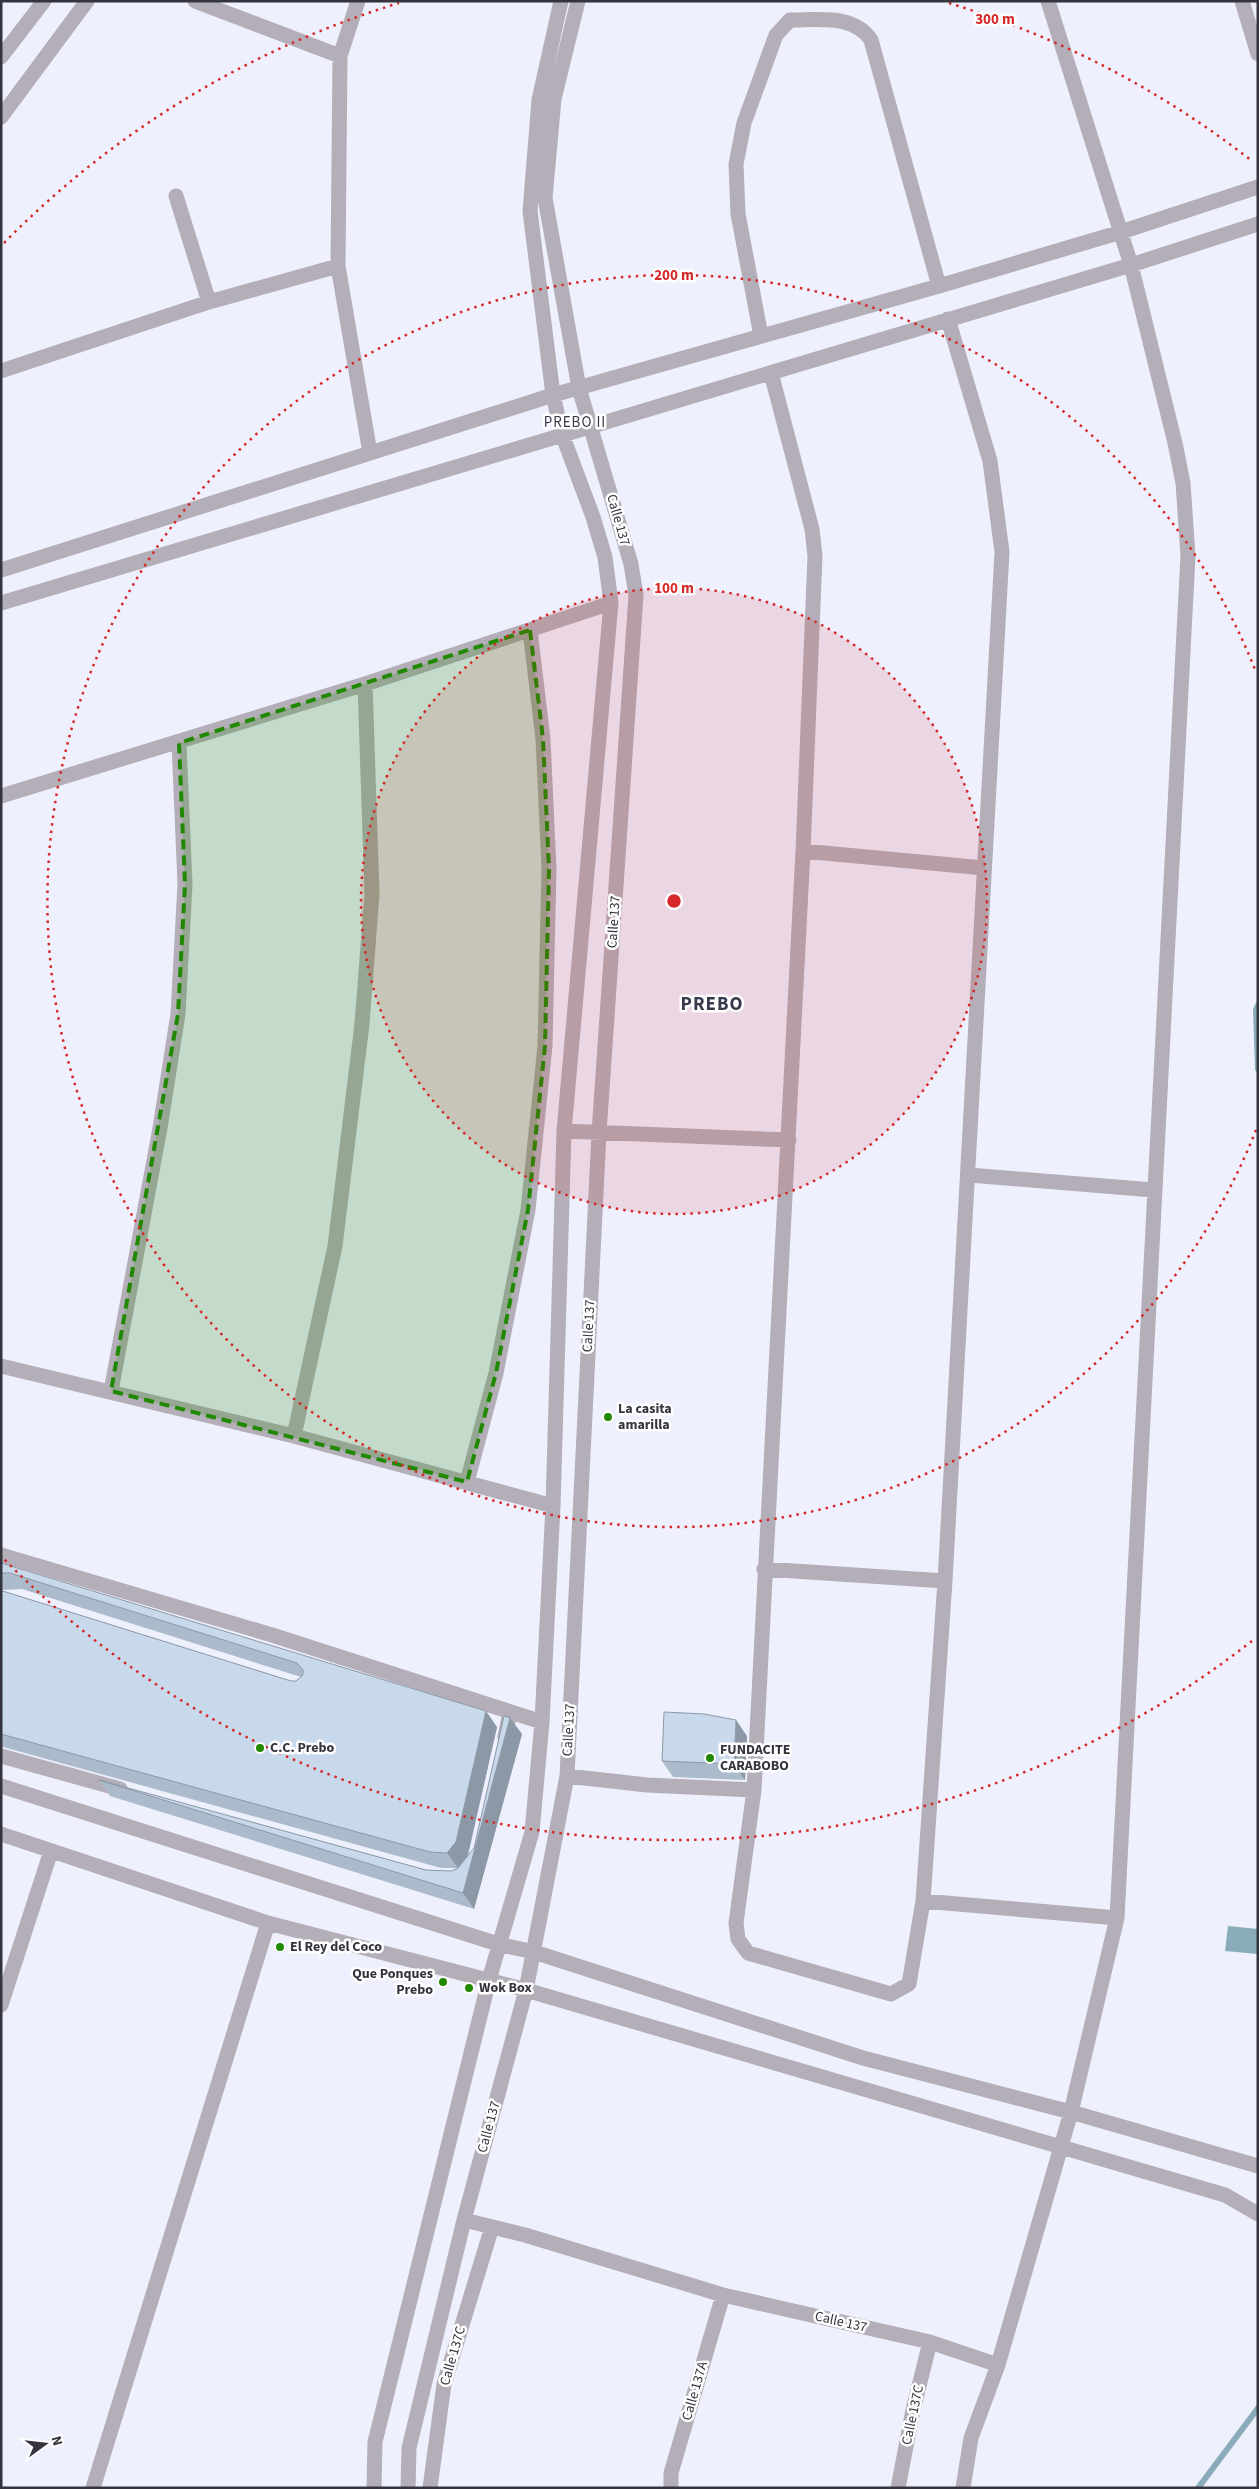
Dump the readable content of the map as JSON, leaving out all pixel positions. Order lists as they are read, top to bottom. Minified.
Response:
{"streets":{"street":["Calle 137","Calle 137C","Calle 137A"]},"crossings":[["Calle 137","Calle 137C"],["Calle 137","Calle 137A"]],"districts":["PREBO II","PREBO"],"places":["La casita amarilla","C.C. Prebo","FUNDACITE CARABOBO","El Rey del Coco","Que Ponques Prebo","Wok Box"],"north":"right","rings":["300 m","200 m","100 m"]}
